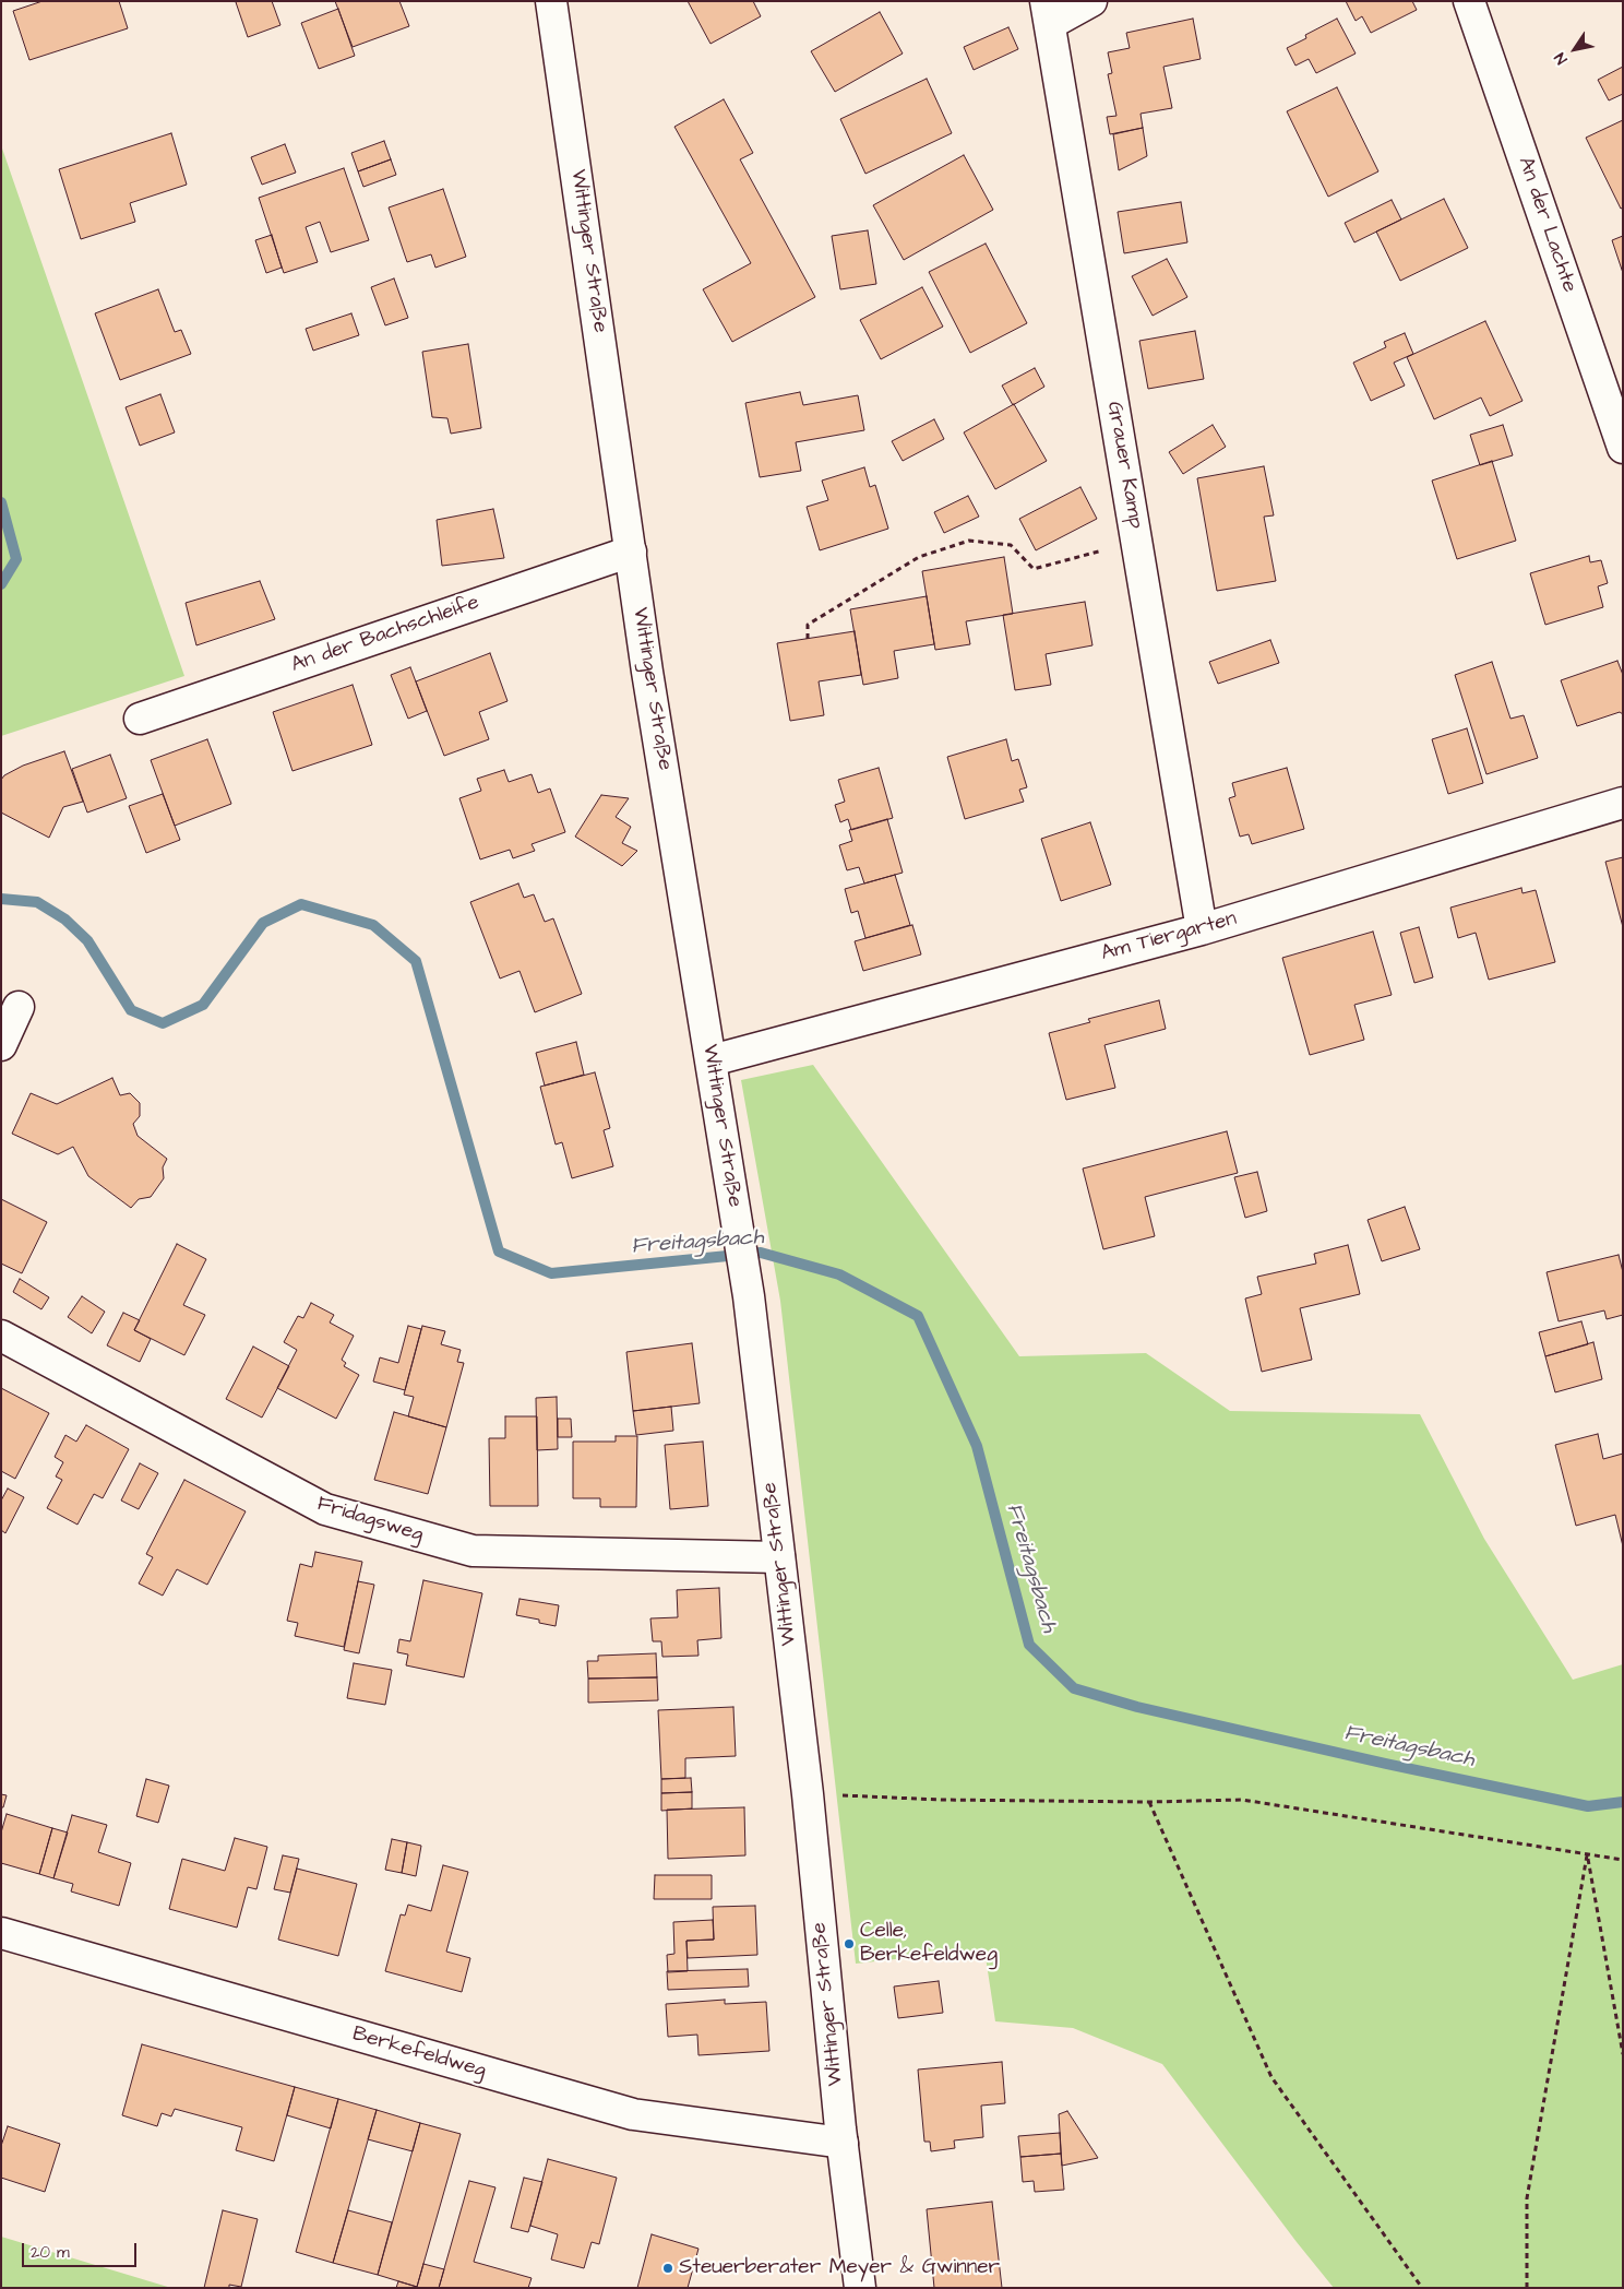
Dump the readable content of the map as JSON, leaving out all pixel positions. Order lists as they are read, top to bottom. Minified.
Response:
{"streets":{"street":["An der Lachte","Wittinger Straße","Grauer Kamp","An der Bachschleife","Am Tiergarten","Fridagsweg","Berkefeldweg"]},"crossings":[["Wittinger Straße","An der Bachschleife"],["Wittinger Straße","Am Tiergarten"],["Wittinger Straße","Fridagsweg"],["Wittinger Straße","Berkefeldweg"],["Grauer Kamp","Am Tiergarten"]],"water":["Freitagsbach"],"places":["Celle, Berkefeldweg","Steuerberater Meyer & Gwinner"],"scale_bar":"20 m","north":"bottom left"}
